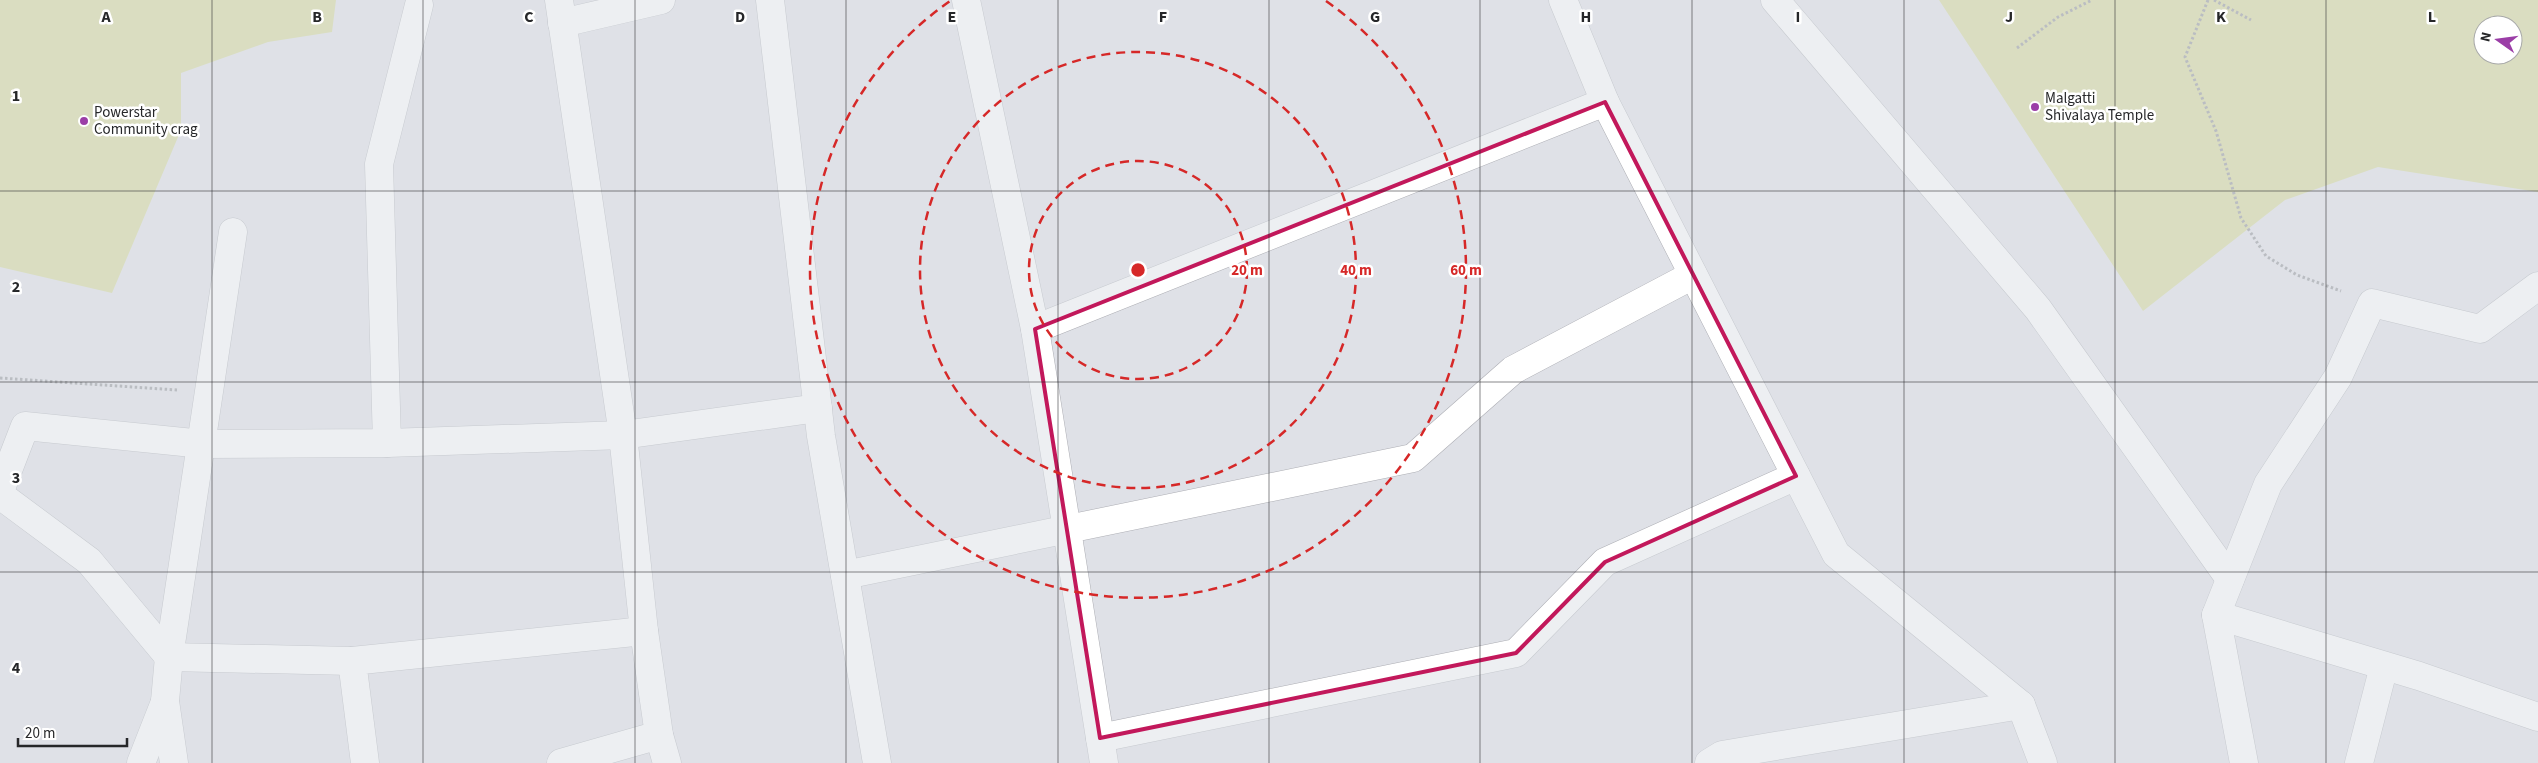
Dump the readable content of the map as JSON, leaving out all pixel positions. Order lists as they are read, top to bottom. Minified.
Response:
{"places":["Malgatti Shivalaya Temple","Powerstar Community crag"],"scale_bar":"20 m","north":"left","grid":{"columns":["A","B","C","D","E","F","G","H","I","J","K","L"],"rows":["1","2","3","4"]},"rings":["20 m","40 m","60 m"]}
